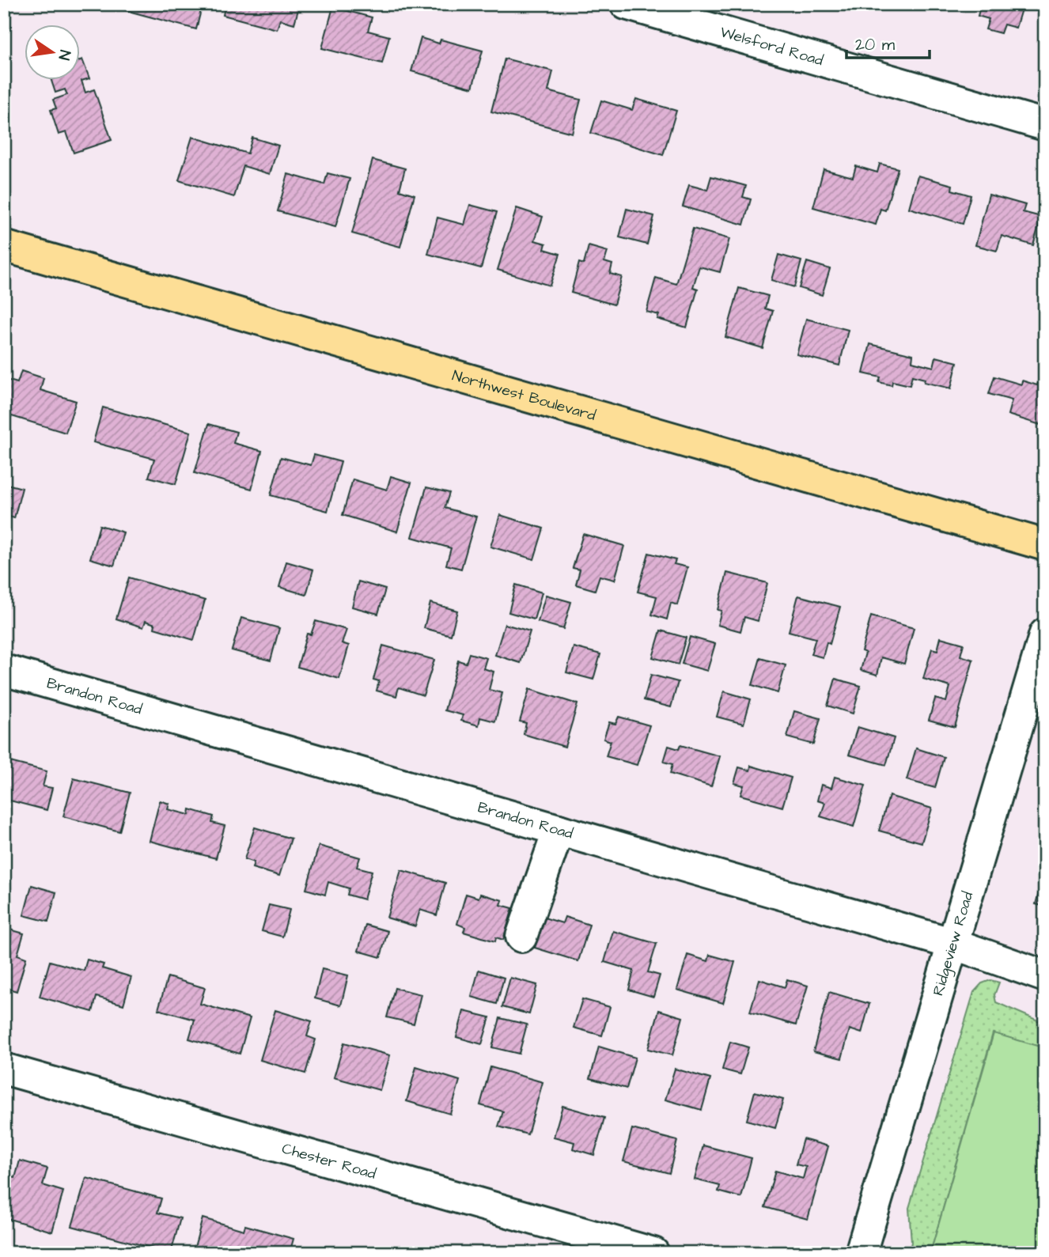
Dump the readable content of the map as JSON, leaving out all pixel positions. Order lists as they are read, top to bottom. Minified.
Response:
{"streets":{"main road":["Northwest Boulevard"],"street":["Welsford Road","Brandon Road","Ridgeview Road","Chester Road"]},"crossings":[["Brandon Road","Ridgeview Road"]],"scale_bar":"20 m","north":"right"}
